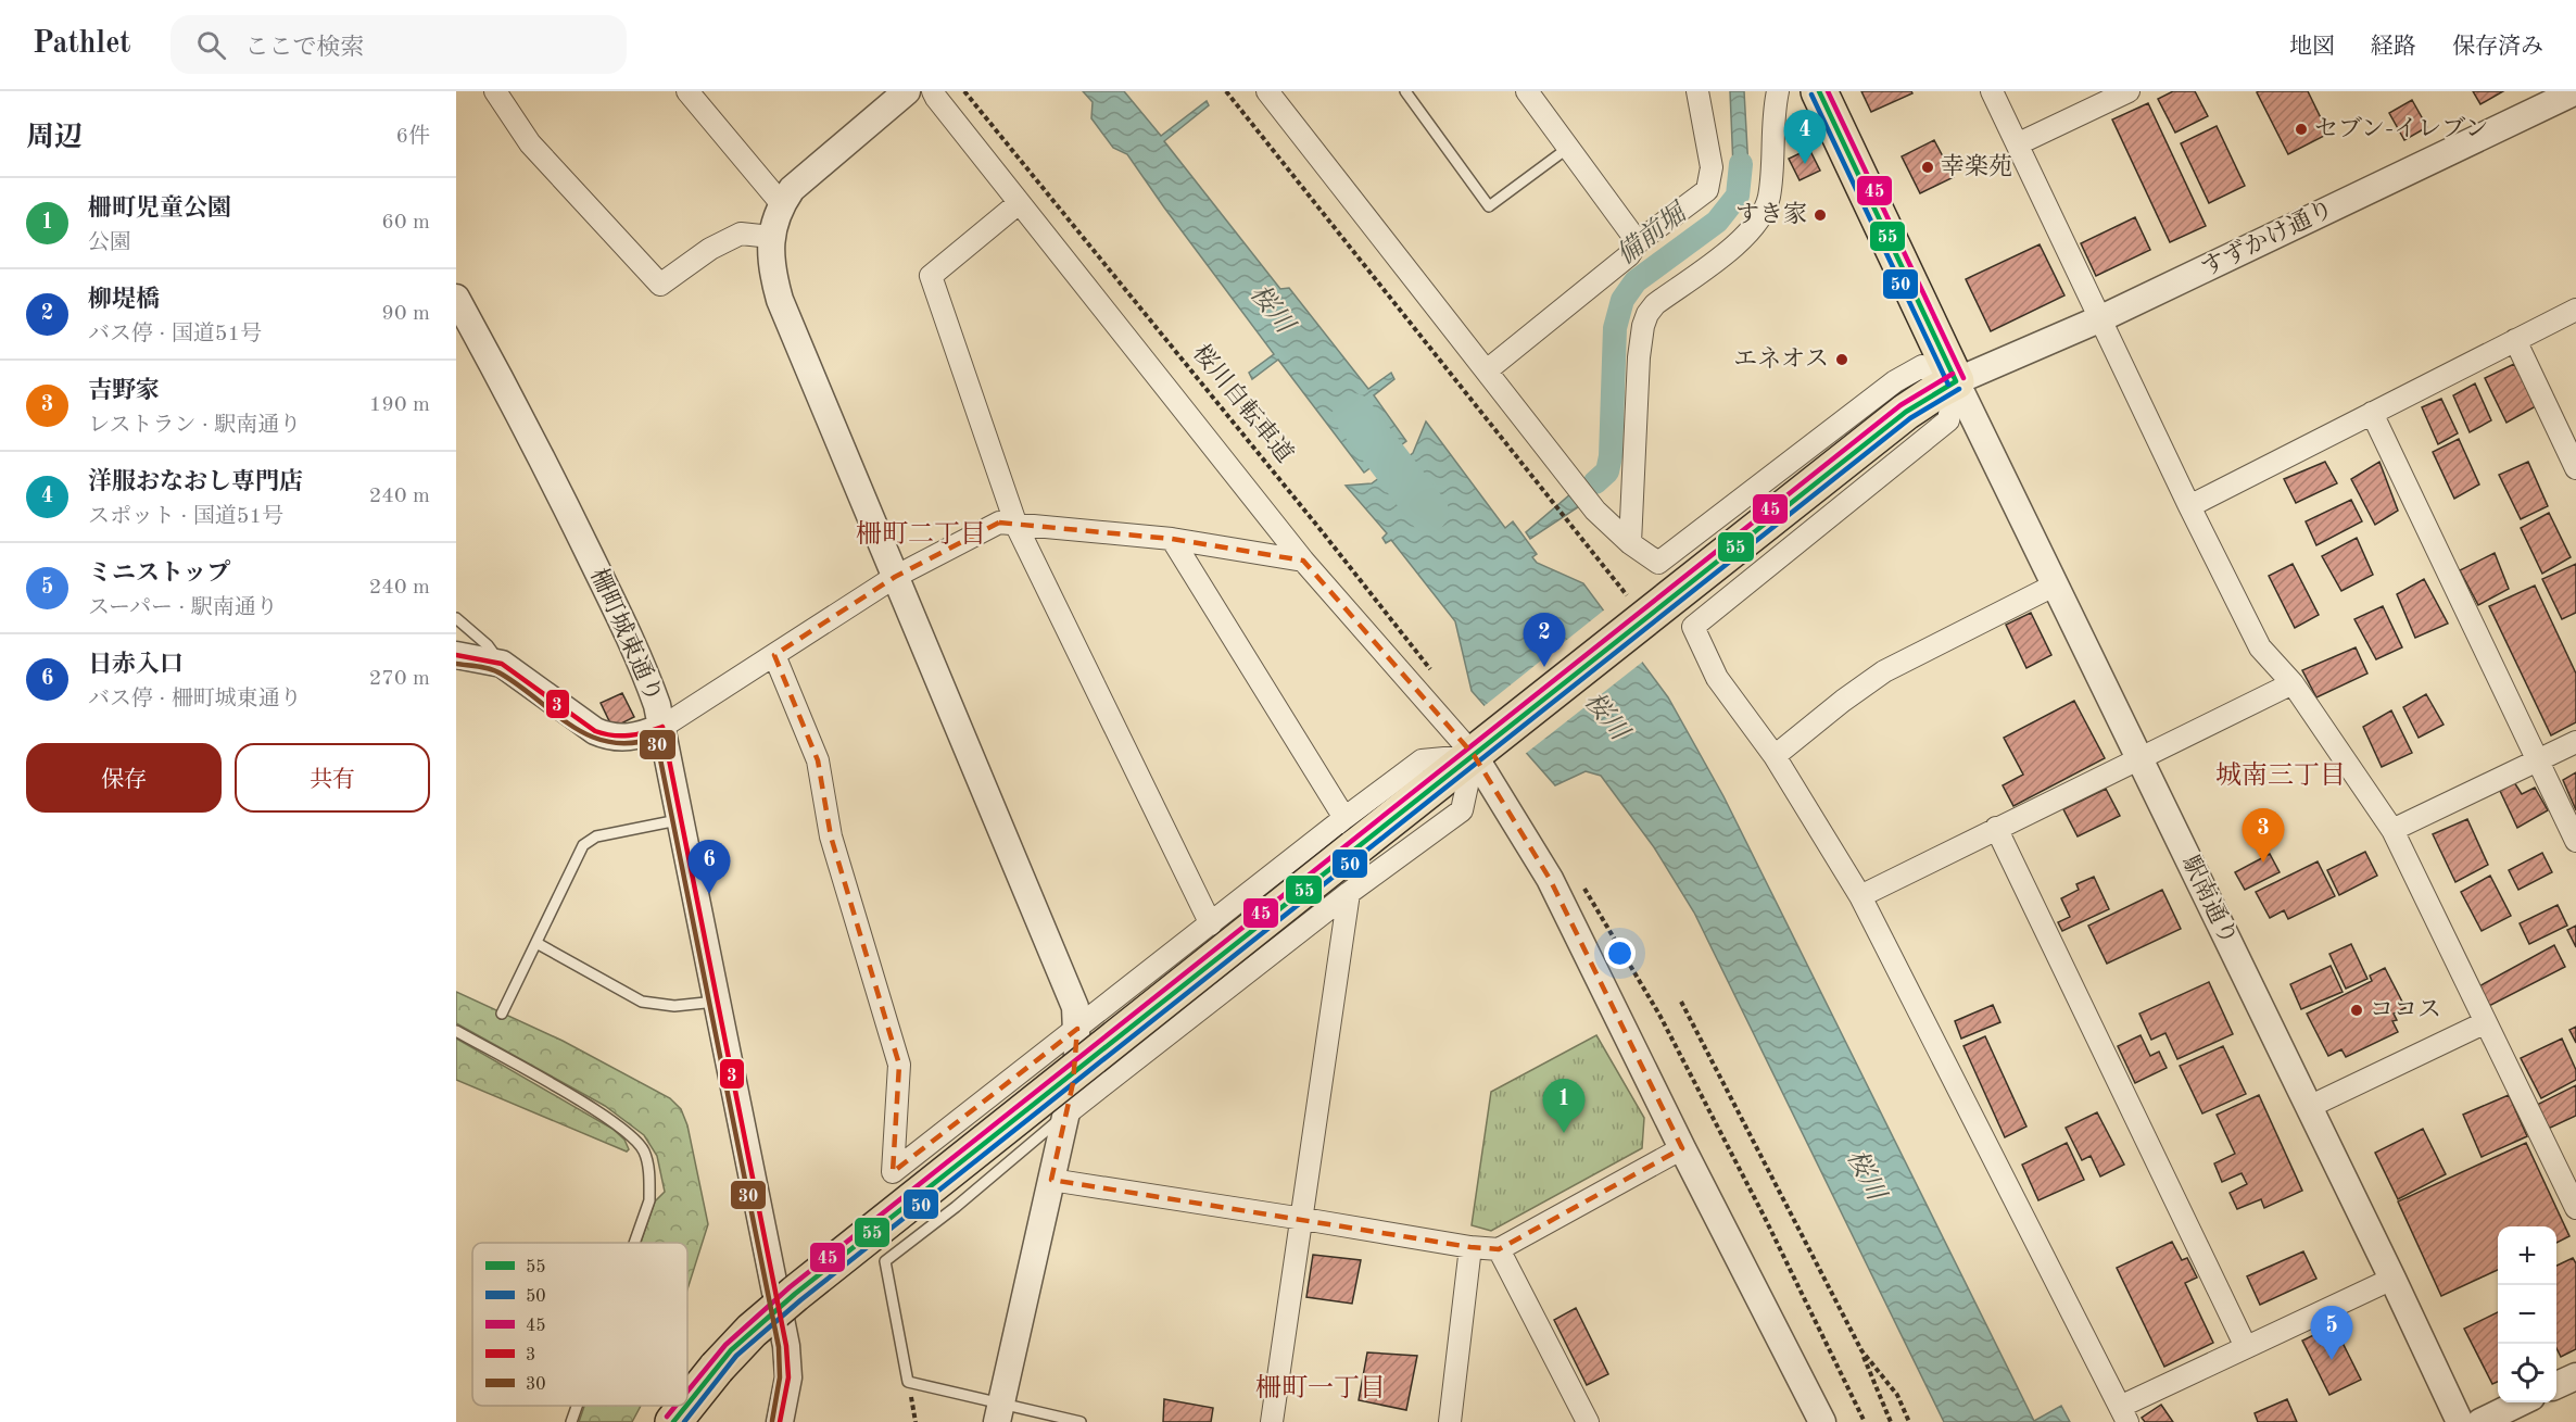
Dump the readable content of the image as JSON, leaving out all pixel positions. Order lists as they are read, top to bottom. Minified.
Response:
{"streets":{"street":["すずかけ通り","柵町城東通り","駅南通り"],"path":["桜川自転車道"]},"crossings":[["すずかけ通り","駅南通り"]],"districts":["柵町二丁目","城南三丁目","柵町一丁目"],"water":["備前堀","桜川"],"places":["セブン-イレブン","幸楽苑","すき家","エネオス","ココス"],"lines":["transit line 55","transit line 45","transit line 50","transit line 3","transit line 30"],"legend":["55","50","45","3","30"],"page":{"header":"Pathlet","search":"ここで検索","nav":["地図","経路","保存済み"],"heading":["周辺","6件"],"pins":["4","2","3","6","1","5"],"list":[{"mark":"1","name":"柵町児童公園","note":"公園","value":"60 m"},{"mark":"2","name":"柳堤橋","note":"バス停 · 国道51号","value":"90 m"},{"mark":"3","name":"吉野家","note":"レストラン · 駅南通り","value":"190 m"},{"mark":"4","name":"洋服おなおし専門店","note":"スポット · 国道51号","value":"240 m"},{"mark":"5","name":"ミニストップ","note":"スーパー · 駅南通り","value":"240 m"},{"mark":"6","name":"日赤入口","note":"バス停 · 柵町城東通り","value":"270 m"}],"buttons":["保存","共有"],"map_buttons":["+","−"]}}
